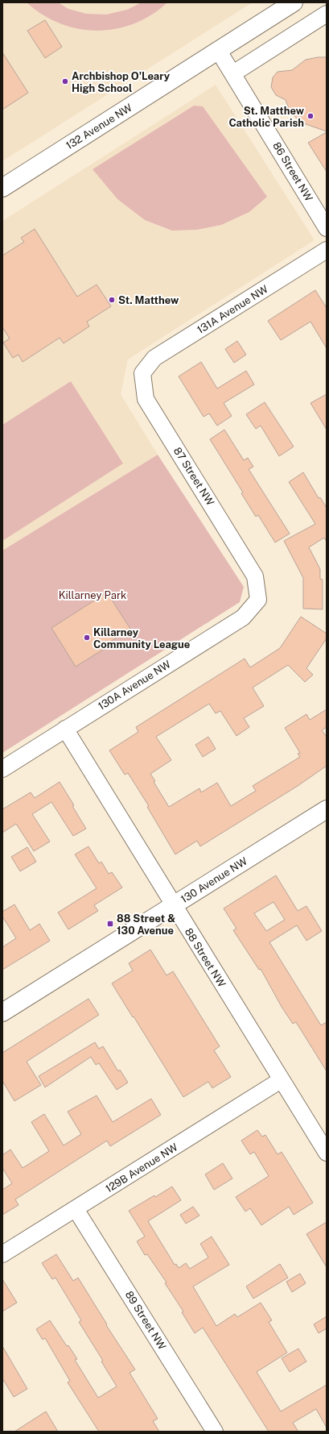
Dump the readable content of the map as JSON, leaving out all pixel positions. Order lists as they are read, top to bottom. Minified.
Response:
{"streets":{"street":["132 Avenue NW","86 Street NW","131A Avenue NW","87 Street NW","130A Avenue NW","130 Avenue NW","88 Street NW","129B Avenue NW","89 Street NW"]},"crossings":[["132 Avenue NW","86 Street NW"],["131A Avenue NW","87 Street NW"],["87 Street NW","130A Avenue NW"],["130A Avenue NW","88 Street NW"],["130 Avenue NW","88 Street NW"],["88 Street NW","129B Avenue NW"],["129B Avenue NW","89 Street NW"]],"parks":["Killarney Park"],"places":{"other":["Archbishop O'Leary High School","St. Matthew Catholic Parish","St. Matthew","Killarney Community League"],"transit":["88 Street & 130 Avenue"]}}
